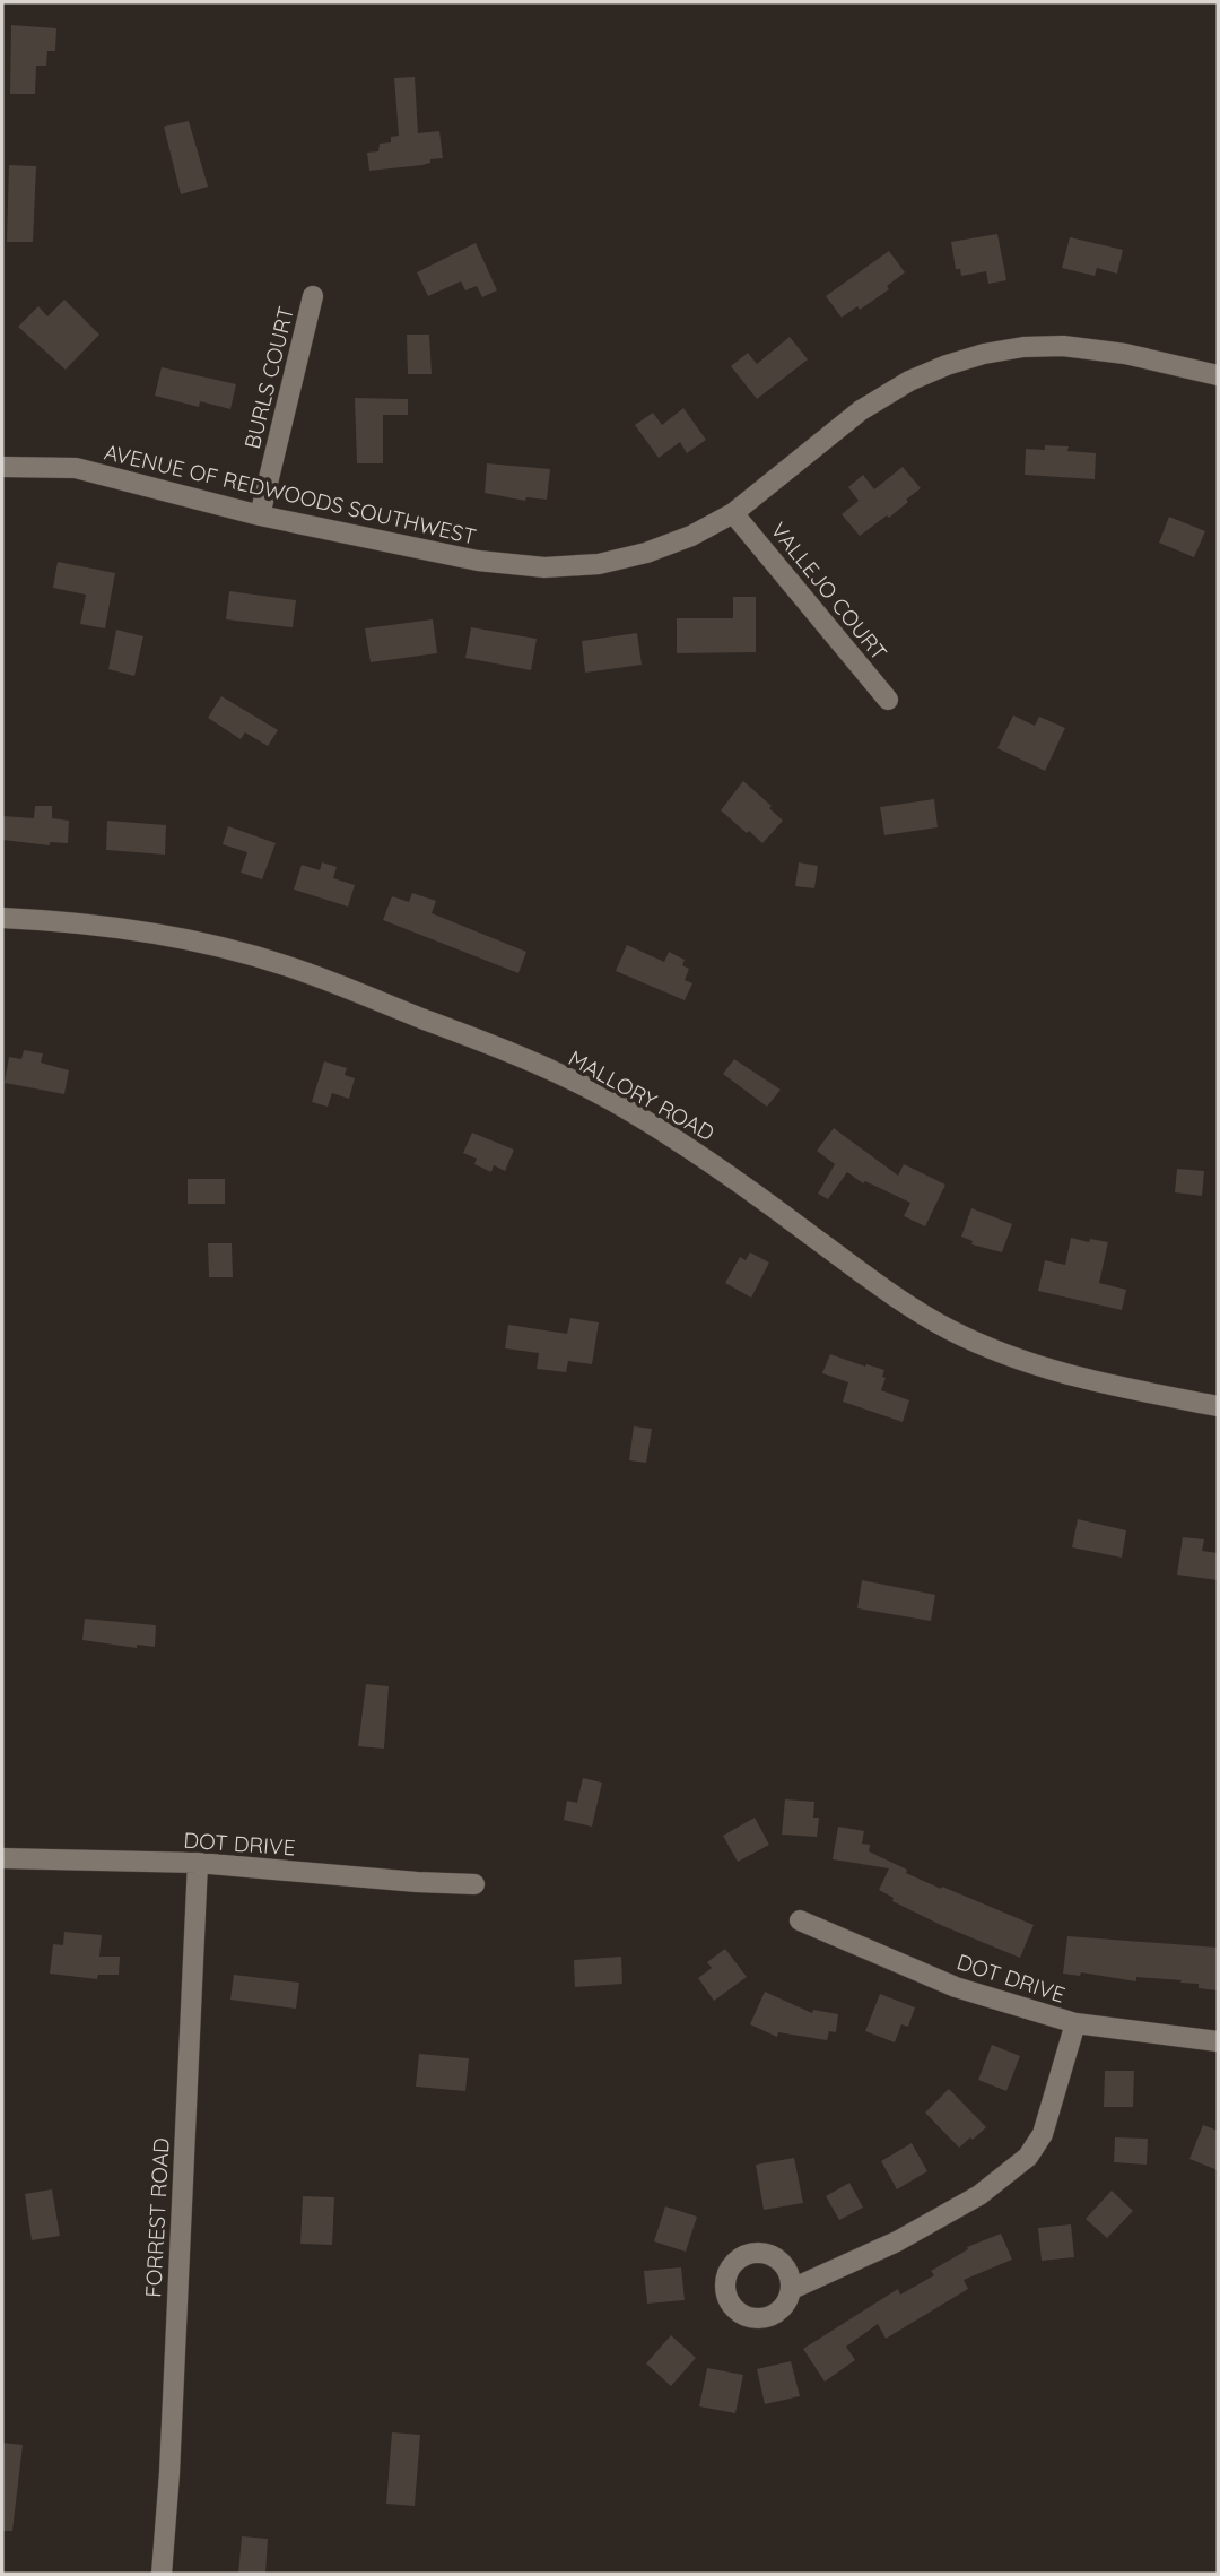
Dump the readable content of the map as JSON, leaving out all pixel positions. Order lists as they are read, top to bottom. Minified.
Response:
{"streets":{"street":["BURLS COURT","AVENUE OF REDWOODS SOUTHWEST","VALLEJO COURT","MALLORY ROAD","DOT DRIVE","FORREST ROAD"]},"crossings":[["BURLS COURT","AVENUE OF REDWOODS SOUTHWEST"],["AVENUE OF REDWOODS SOUTHWEST","VALLEJO COURT"],["DOT DRIVE","FORREST ROAD"]]}
